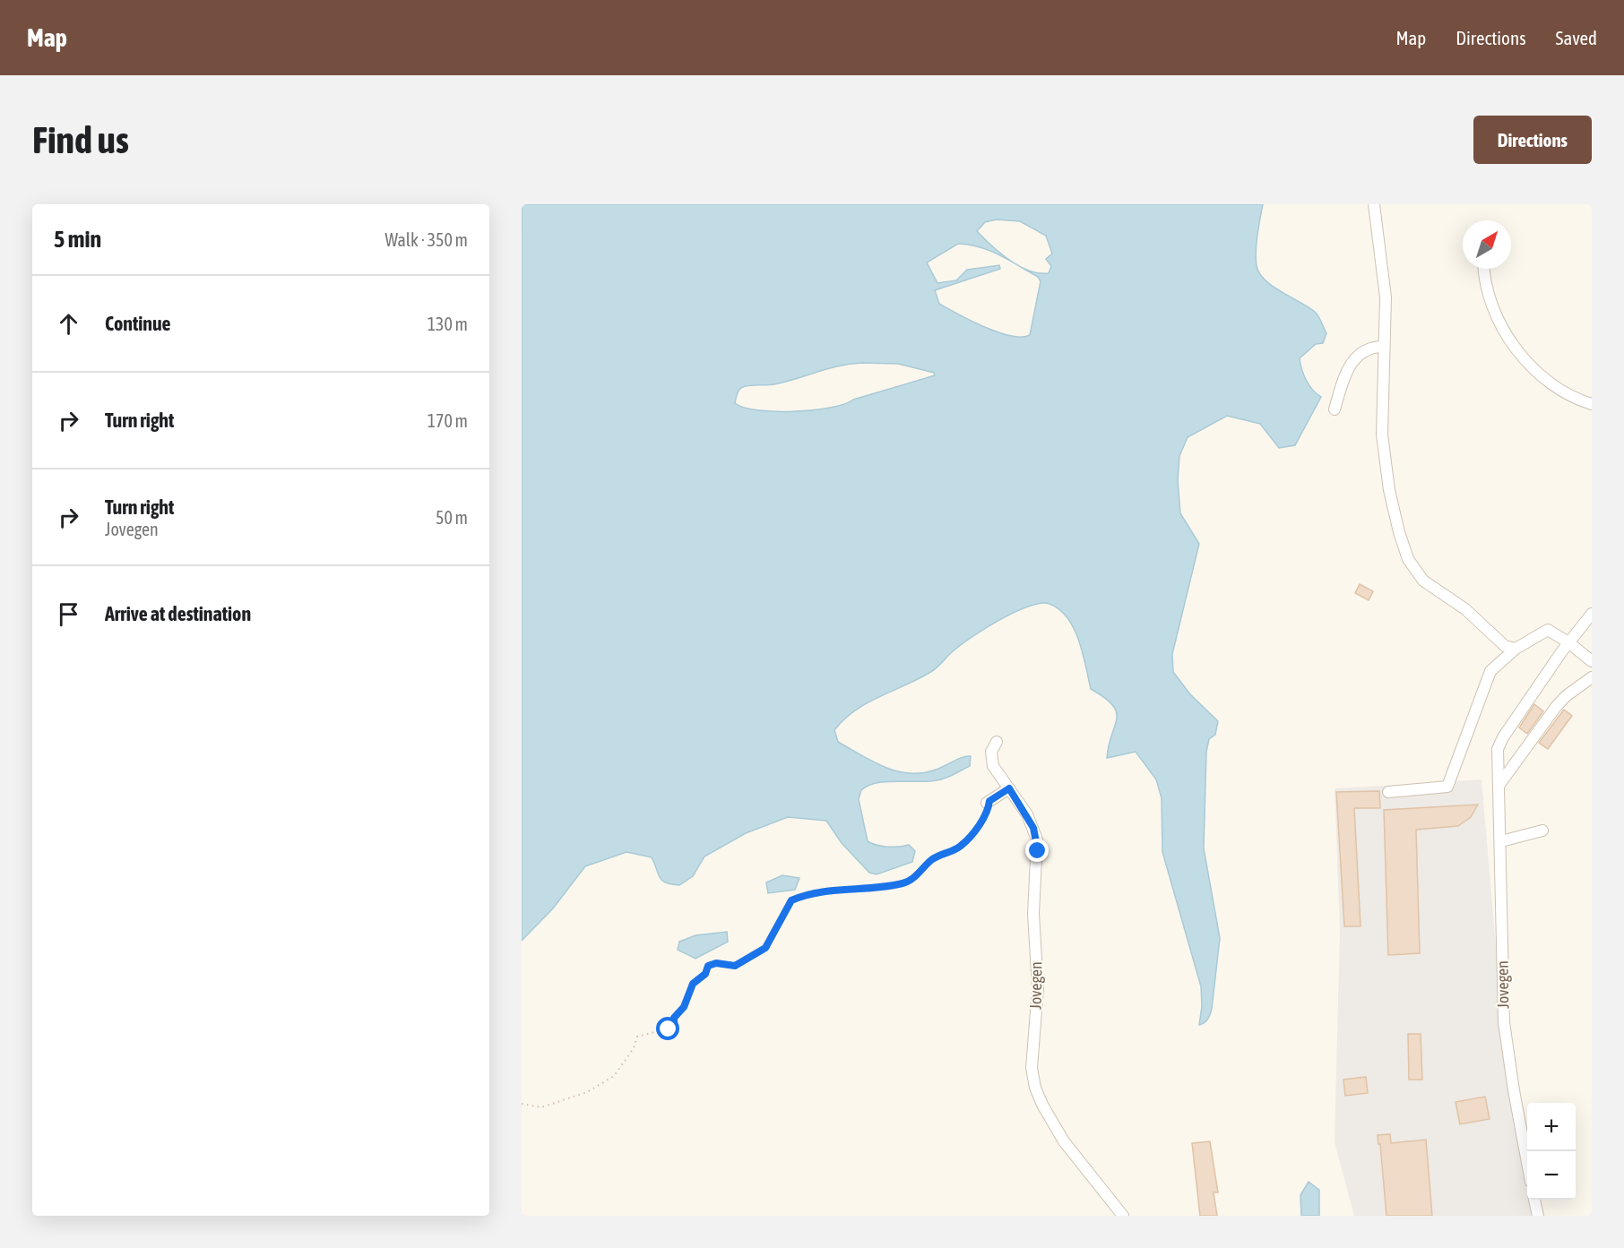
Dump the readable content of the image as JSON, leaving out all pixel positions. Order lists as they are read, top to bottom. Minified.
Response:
{"streets":{"street":["Jovegen"]},"north":"top right","page":{"header":"Map","nav":["Map","Directions","Saved"],"buttons":"Directions","title":"Find us","heading":["5 min","Walk · 350 m"],"list":[["Continue","130 m"],["Turn right","170 m"],["Turn right","Jovegen","50 m"],"Arrive at destination"],"map_buttons":["+","−"]}}
